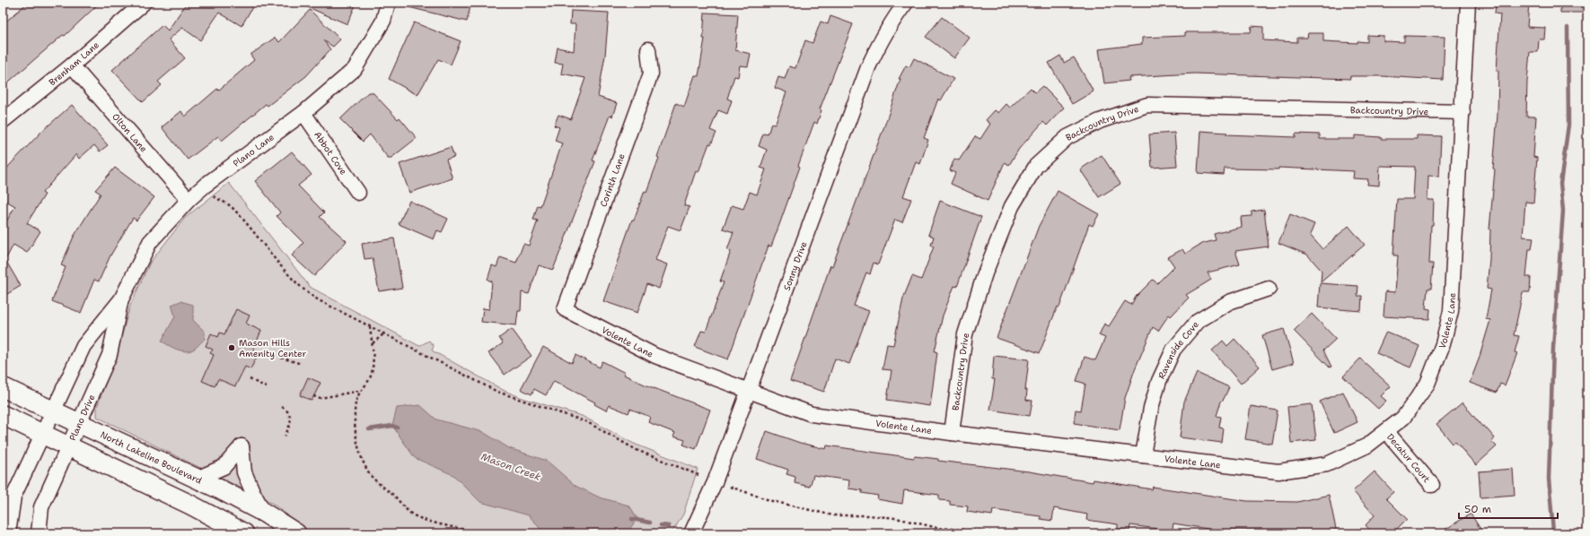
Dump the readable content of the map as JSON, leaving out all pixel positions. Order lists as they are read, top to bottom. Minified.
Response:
{"streets":{"main road":["North Lakeline Boulevard"],"street":["Brenham Lane","Backcountry Drive","Olton Lane","Plano Lane","Abbot Cove","Corinth Lane","Sonny Drive","Volente Lane","Ravenside Cove","Plano Drive","Decatur Court"]},"crossings":[["Brenham Lane","Olton Lane"],["Backcountry Drive","Volente Lane"],["Olton Lane","Plano Lane"],["Plano Lane","Abbot Cove"],["Plano Lane","Plano Drive"],["Corinth Lane","Volente Lane"],["Sonny Drive","Volente Lane"],["Volente Lane","Ravenside Cove"],["Volente Lane","Decatur Court"],["Plano Drive","North Lakeline Boulevard"]],"water":["Mason Creek"],"places":["Mason Hills Amenity Center"],"scale_bar":"50 m"}
